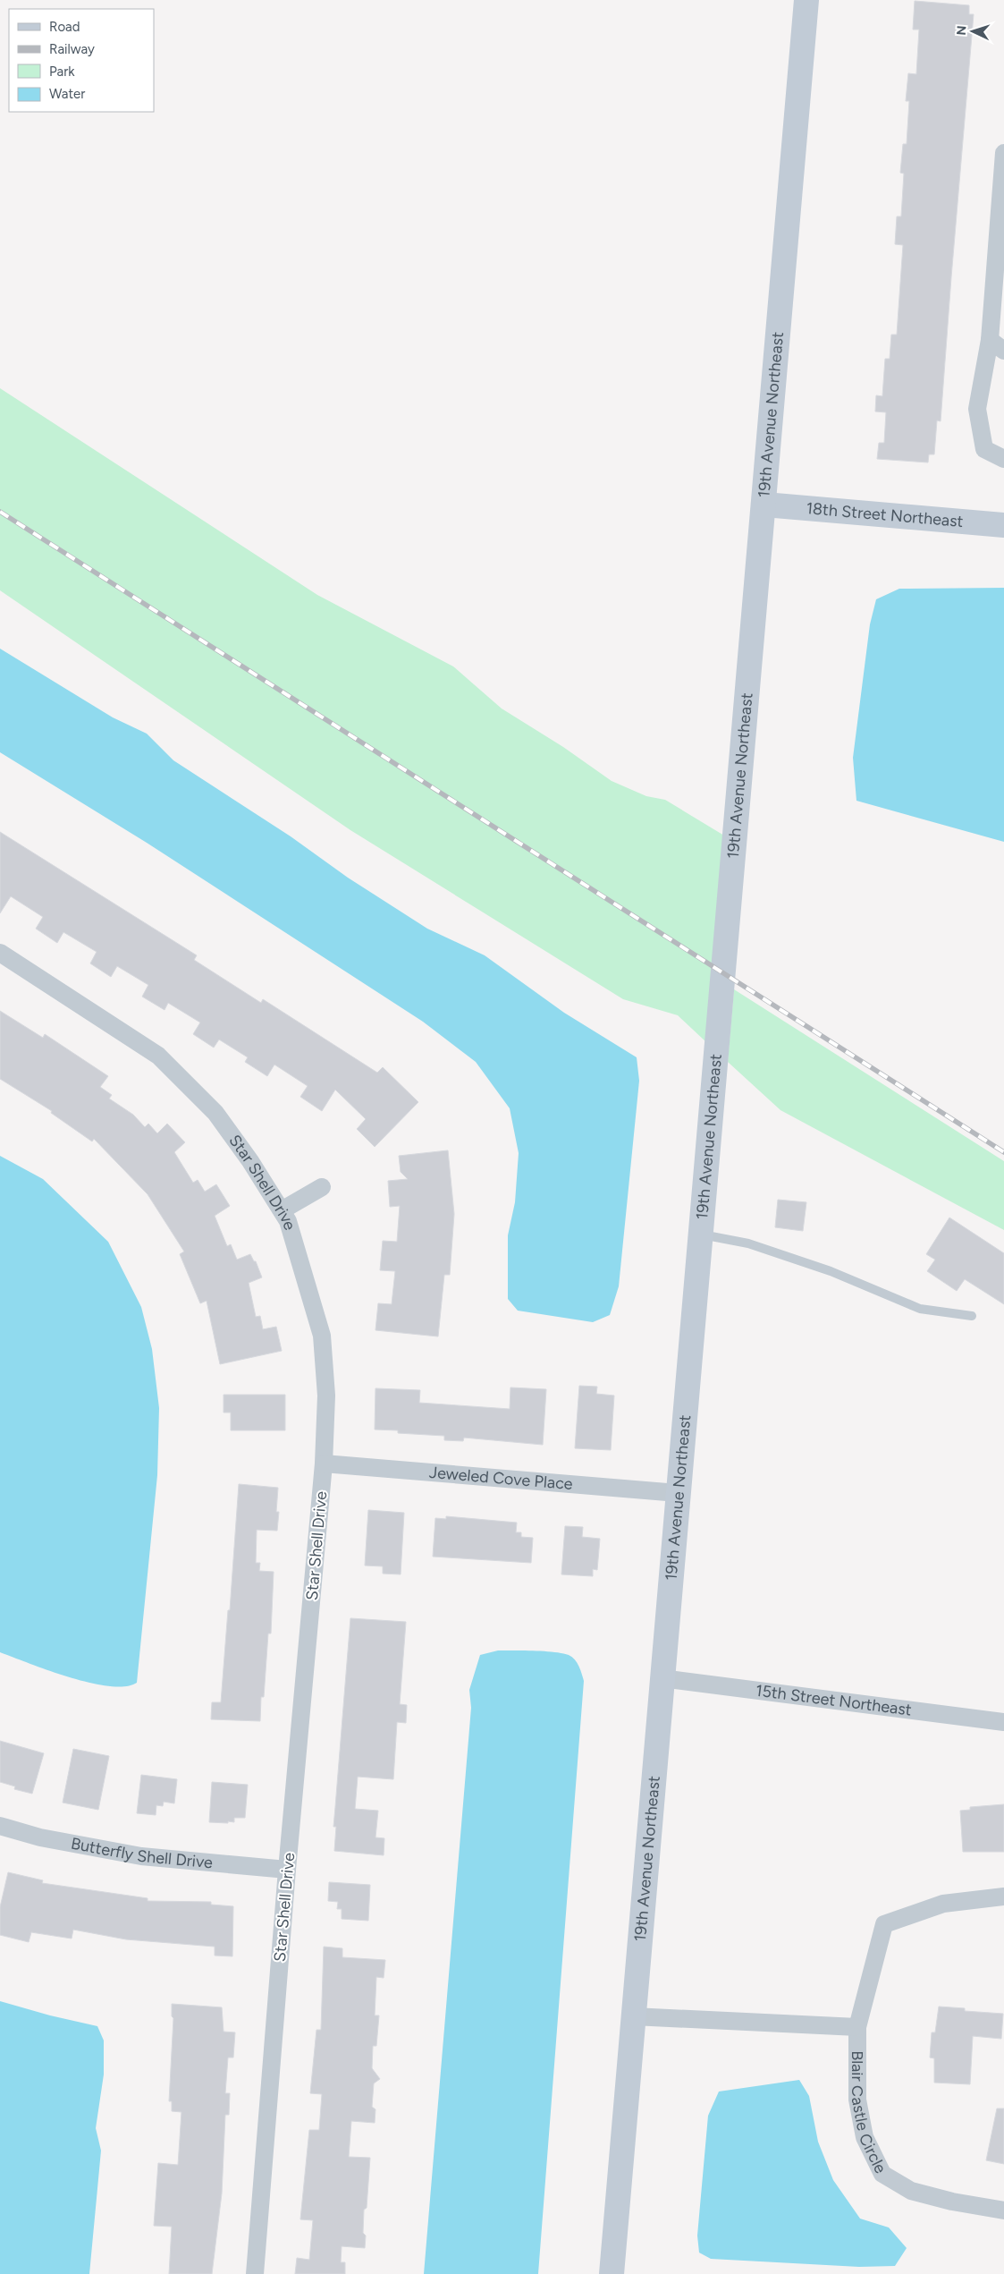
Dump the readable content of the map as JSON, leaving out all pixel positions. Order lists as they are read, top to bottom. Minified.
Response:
{"streets":{"street":["19th Avenue Northeast","18th Street Northeast","Star Shell Drive","Jeweled Cove Place","15th Street Northeast","Butterfly Shell Drive","Blair Castle Circle"]},"crossings":[["19th Avenue Northeast","18th Street Northeast"],["19th Avenue Northeast","Jeweled Cove Place"],["19th Avenue Northeast","15th Street Northeast"],["19th Avenue Northeast","Blair Castle Circle"],["Star Shell Drive","Jeweled Cove Place"],["Star Shell Drive","Butterfly Shell Drive"]],"legend":["Road","Railway","Park","Water"],"north":"left"}
